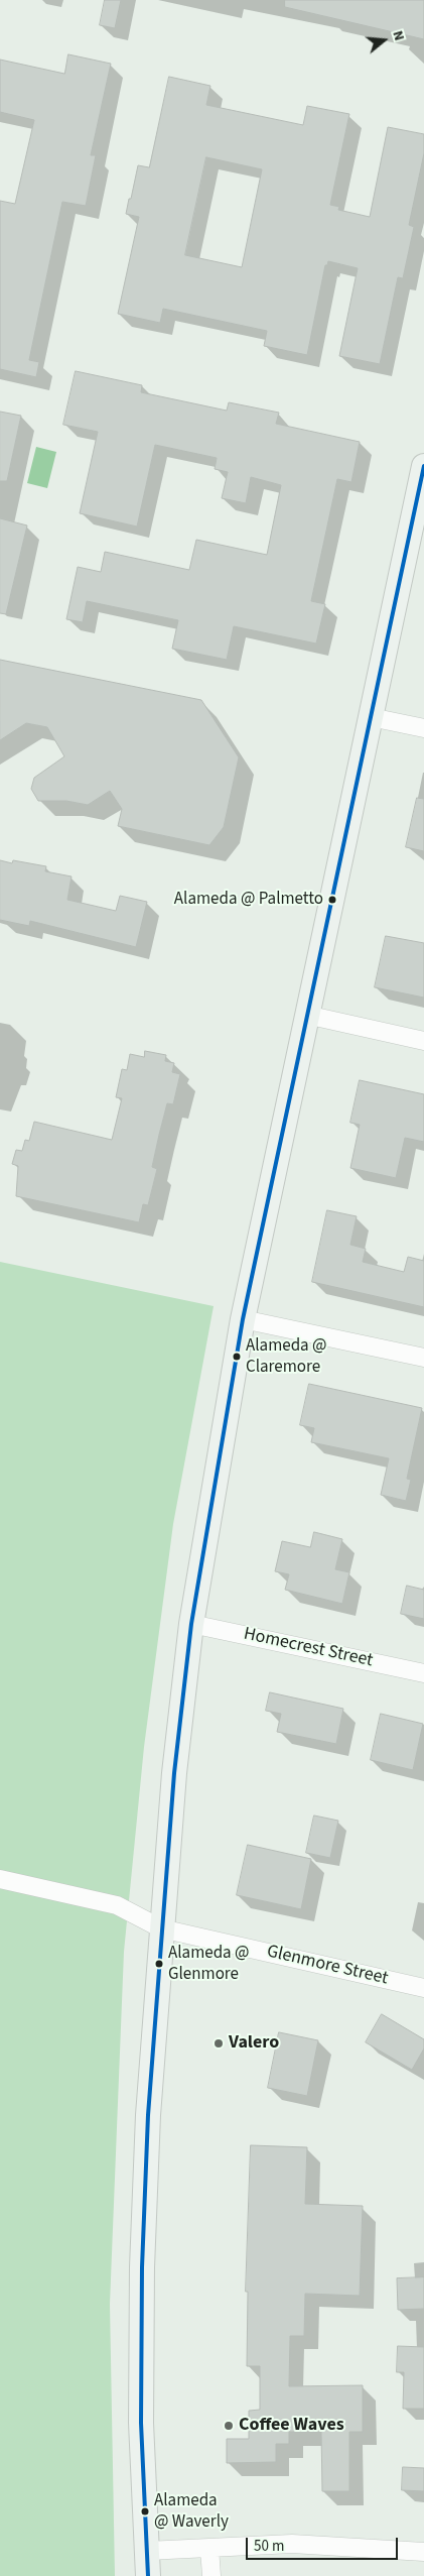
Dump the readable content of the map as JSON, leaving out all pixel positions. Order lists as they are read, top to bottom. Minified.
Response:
{"streets":{"street":["Homecrest Street","Glenmore Street"]},"places":["Alameda @ Palmetto","Alameda @ Claremore","Alameda @ Glenmore","Valero","Coffee Waves","Alameda @ Waverly"],"scale_bar":"50 m","north":"right"}
